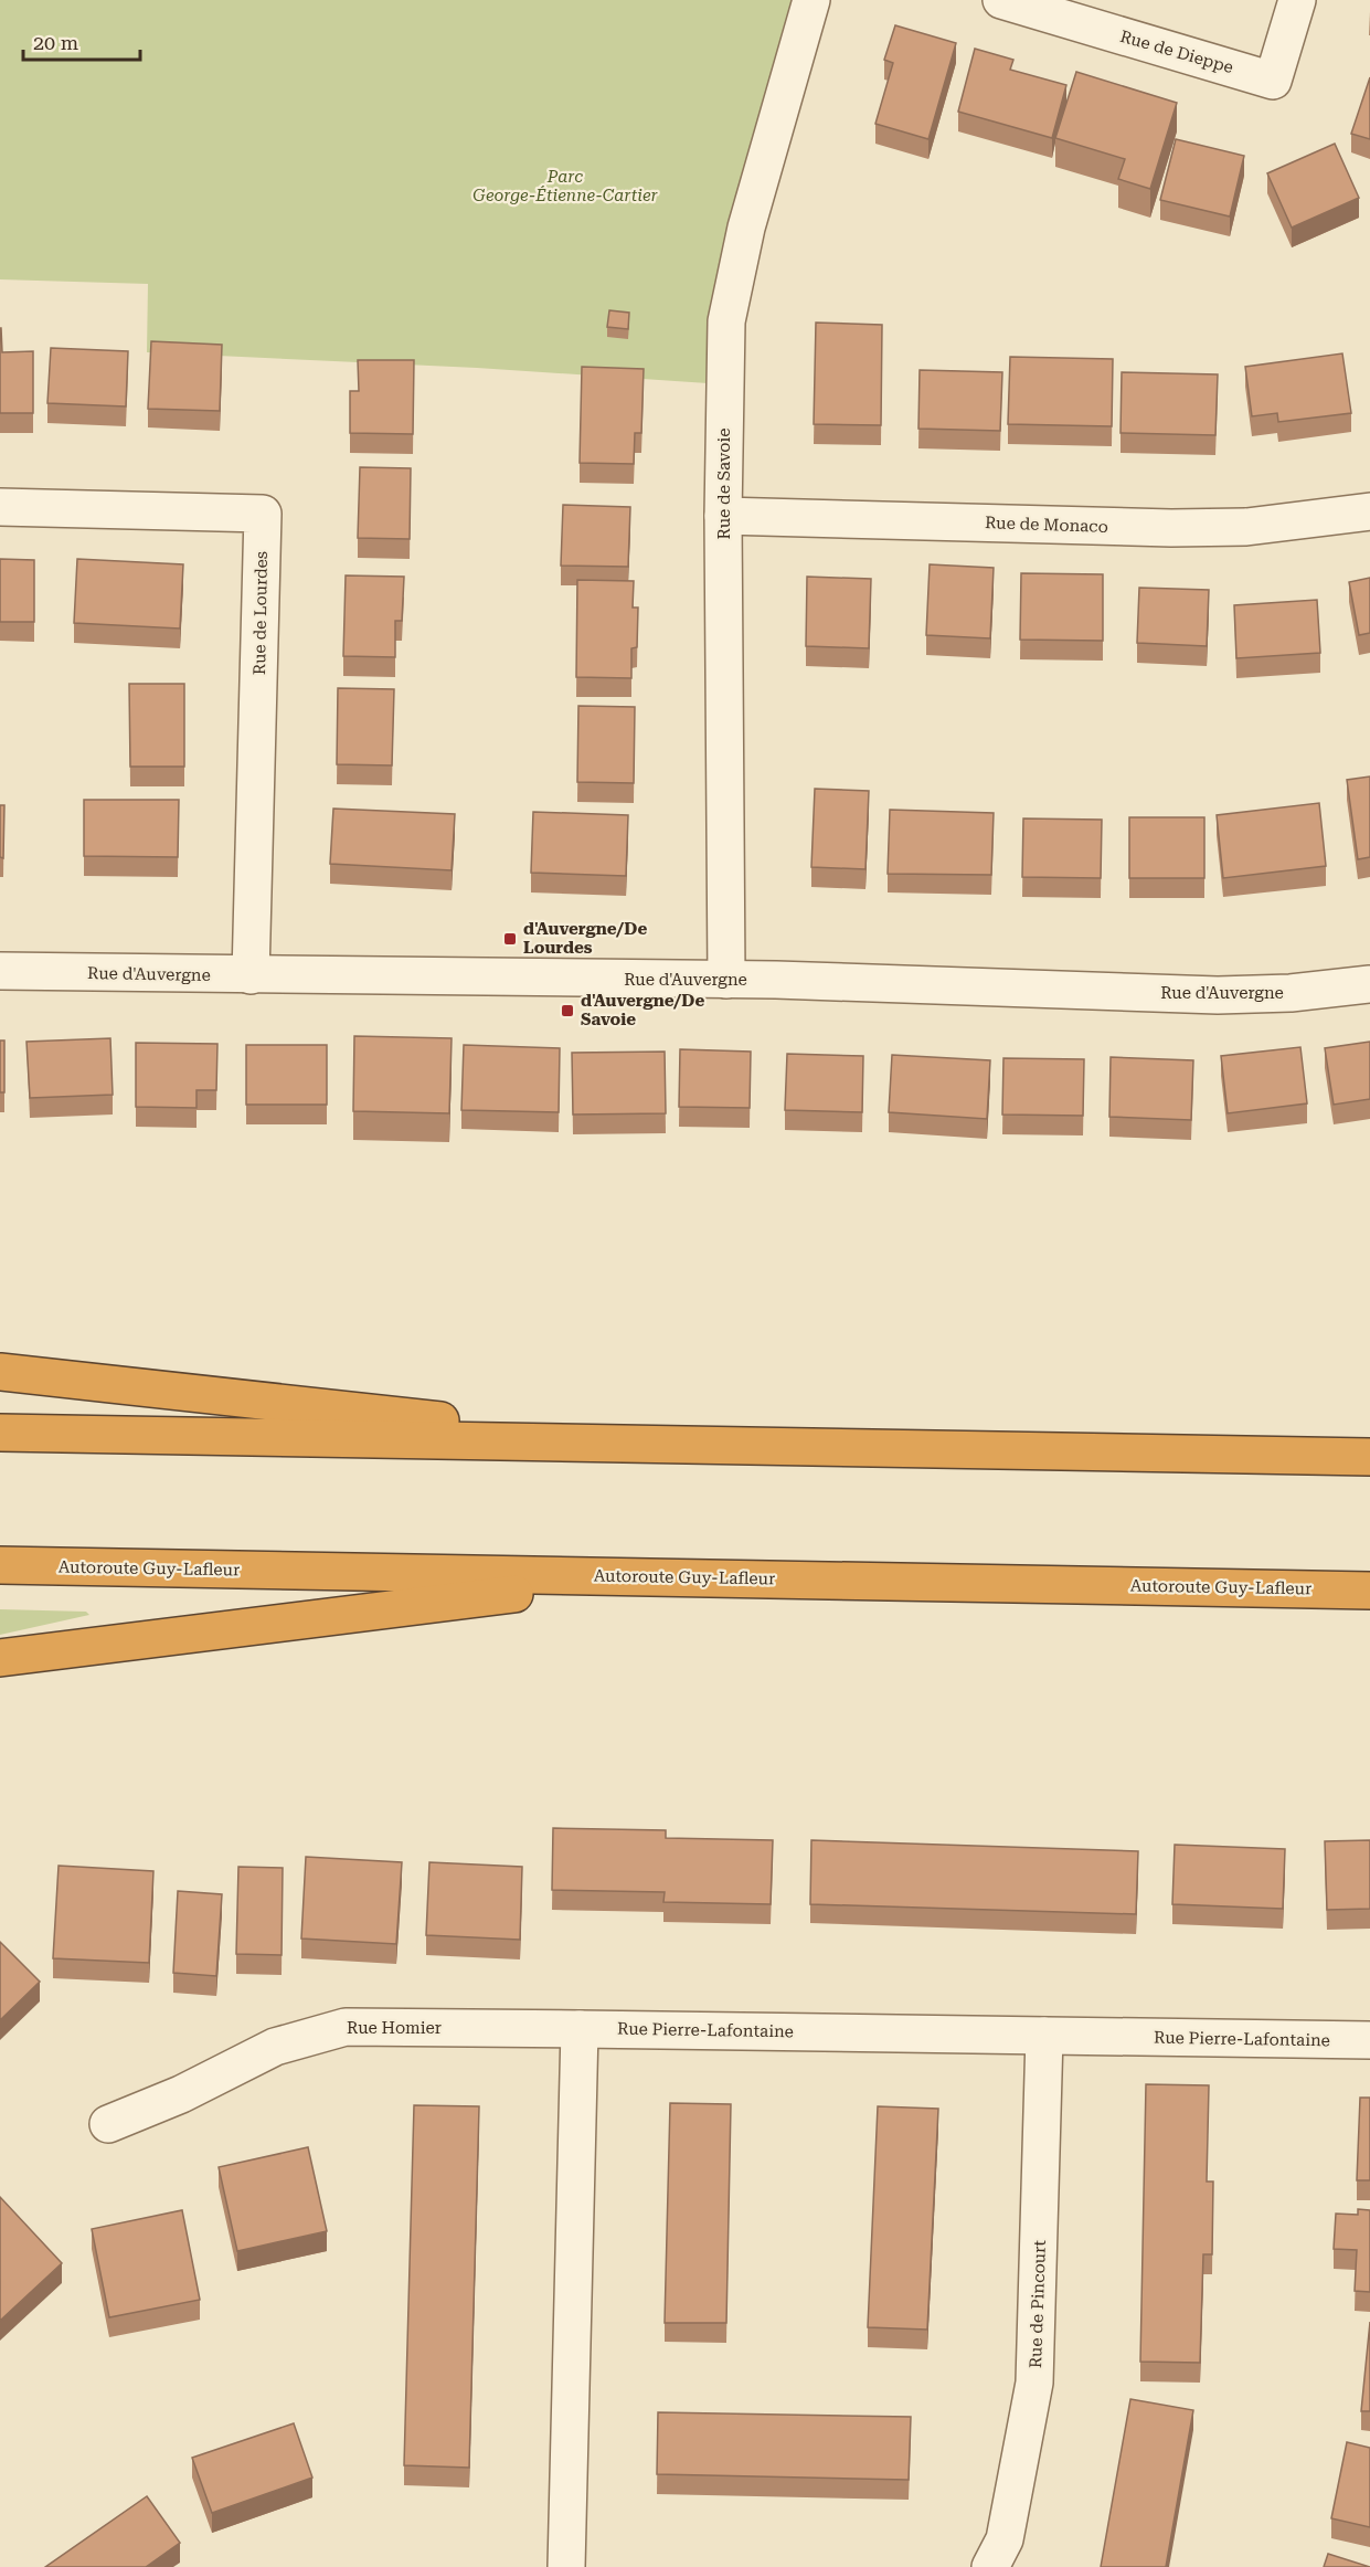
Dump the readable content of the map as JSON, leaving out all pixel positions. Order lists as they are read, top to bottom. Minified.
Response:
{"streets":{"highway":["Autoroute Guy-Lafleur"],"street":["Rue de Dieppe","Rue de Savoie","Rue de Monaco","Rue de Lourdes","Rue d'Auvergne","Rue Homier","Rue Pierre-Lafontaine","Rue de Pincourt"]},"crossings":[["Rue de Savoie","Rue de Monaco"],["Rue de Savoie","Rue d'Auvergne"],["Rue de Lourdes","Rue d'Auvergne"],["Rue Homier","Rue Pierre-Lafontaine"],["Rue Pierre-Lafontaine","Rue de Pincourt"]],"parks":["Parc George-Étienne-Cartier"],"places":{"transit":["d'Auvergne/De Lourdes","d'Auvergne/De Savoie"]},"scale_bar":"20 m"}
